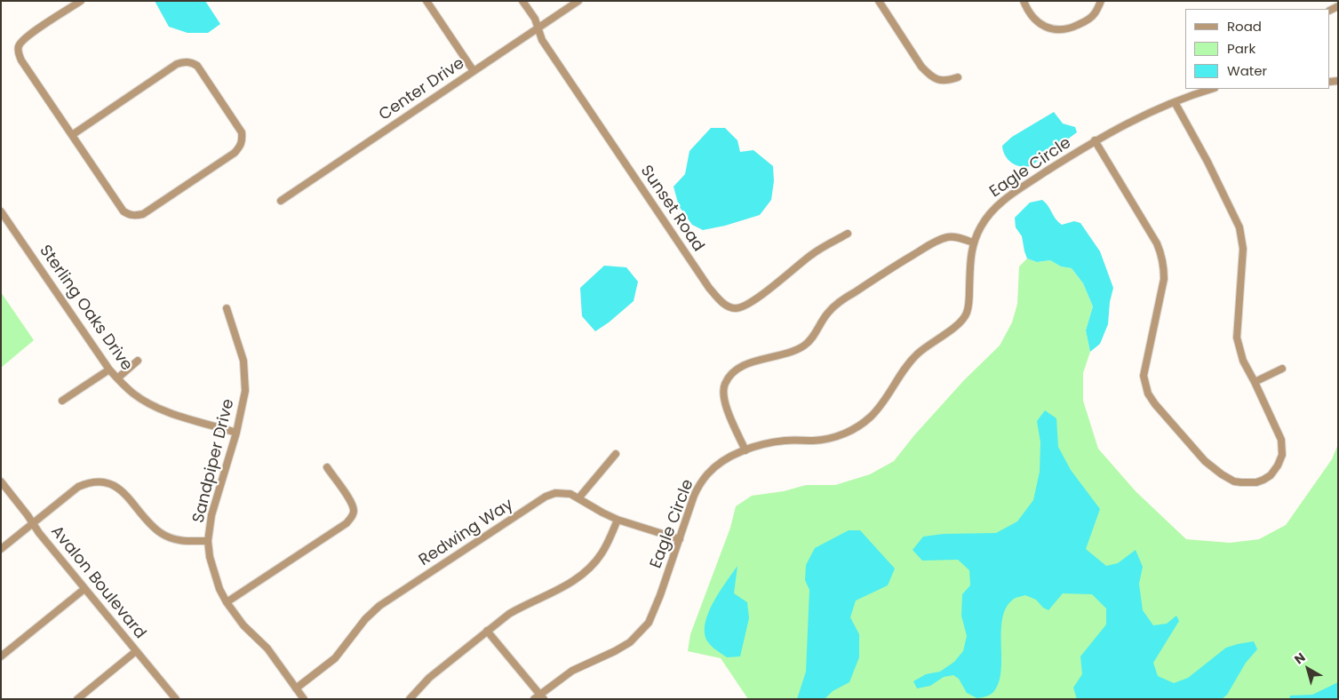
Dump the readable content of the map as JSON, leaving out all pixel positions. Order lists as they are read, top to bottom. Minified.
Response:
{"streets":{"street":["Center Drive","Eagle Circle","Sunset Road","Sterling Oaks Drive","Sandpiper Drive","Redwing Way","Avalon Boulevard"]},"crossings":[["Center Drive","Sunset Road"],["Eagle Circle","Redwing Way"],["Sterling Oaks Drive","Sandpiper Drive"],["Sandpiper Drive","Redwing Way"]],"legend":["Road","Park","Water"],"north":"top left"}
